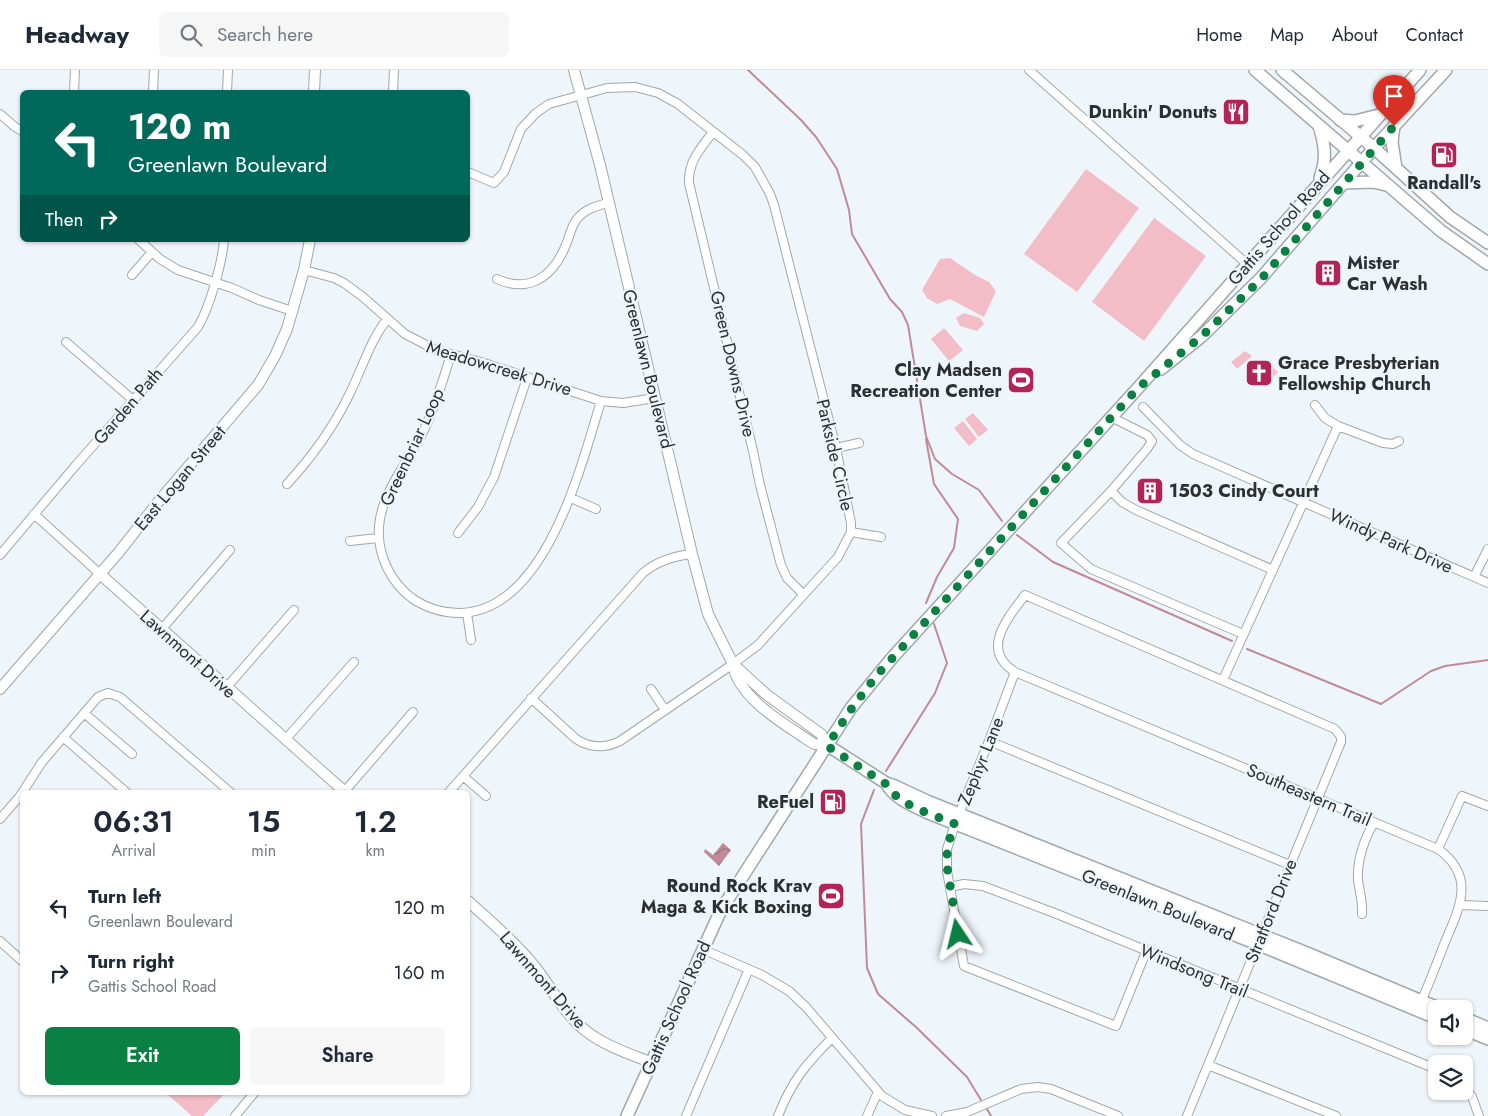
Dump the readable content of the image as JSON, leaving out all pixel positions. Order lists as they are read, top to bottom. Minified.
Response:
{"streets":{"main road":["Gattis School Road","Greenlawn Boulevard"],"street":["Green Downs Drive","Meadowcreek Drive","Garden Path","Greenbriar Loop","Parkside Circle","East Logan Street","Windy Park Drive","Lawnmont Drive","Zephyr Lane","Southeastern Trail","Stratford Drive","Windsong Trail"]},"crossings":[["Gattis School Road","Greenlawn Boulevard"],["Gattis School Road","Lawnmont Drive"],["Green Downs Drive","Parkside Circle"],["Meadowcreek Drive","Greenlawn Boulevard"],["Meadowcreek Drive","Greenbriar Loop"],["Meadowcreek Drive","East Logan Street"],["Greenlawn Boulevard","Parkside Circle"],["Greenlawn Boulevard","Zephyr Lane"],["Greenlawn Boulevard","Southeastern Trail"],["Greenlawn Boulevard","Stratford Drive"],["Garden Path","Lawnmont Drive"],["East Logan Street","Lawnmont Drive"],["Zephyr Lane","Southeastern Trail"],["Zephyr Lane","Windsong Trail"],["Southeastern Trail","Stratford Drive"],["Stratford Drive","Windsong Trail"]],"places":{"restaurant":["Dunkin' Donuts"],"fuel station":["Randall's","ReFuel"],"building":["Mister Car Wash","1503 Cindy Court"],"church":["Grace Presbyterian Fellowship Church"],"sports":["Clay Madsen Recreation Center","Round Rock Krav Maga & Kick Boxing"]},"page":{"header":"Headway","search":"Search here","nav":["Home","Map","About","Contact"],"turn":["120 m","Greenlawn Boulevard"],"then":"Then","eta":["06:31","Arrival","15","min","1.2","km"],"list":[{"name":"Turn left","note":"Greenlawn Boulevard","value":"120 m"},{"name":"Turn right","note":"Gattis School Road","value":"160 m"}],"buttons":["Exit","Share"]}}
